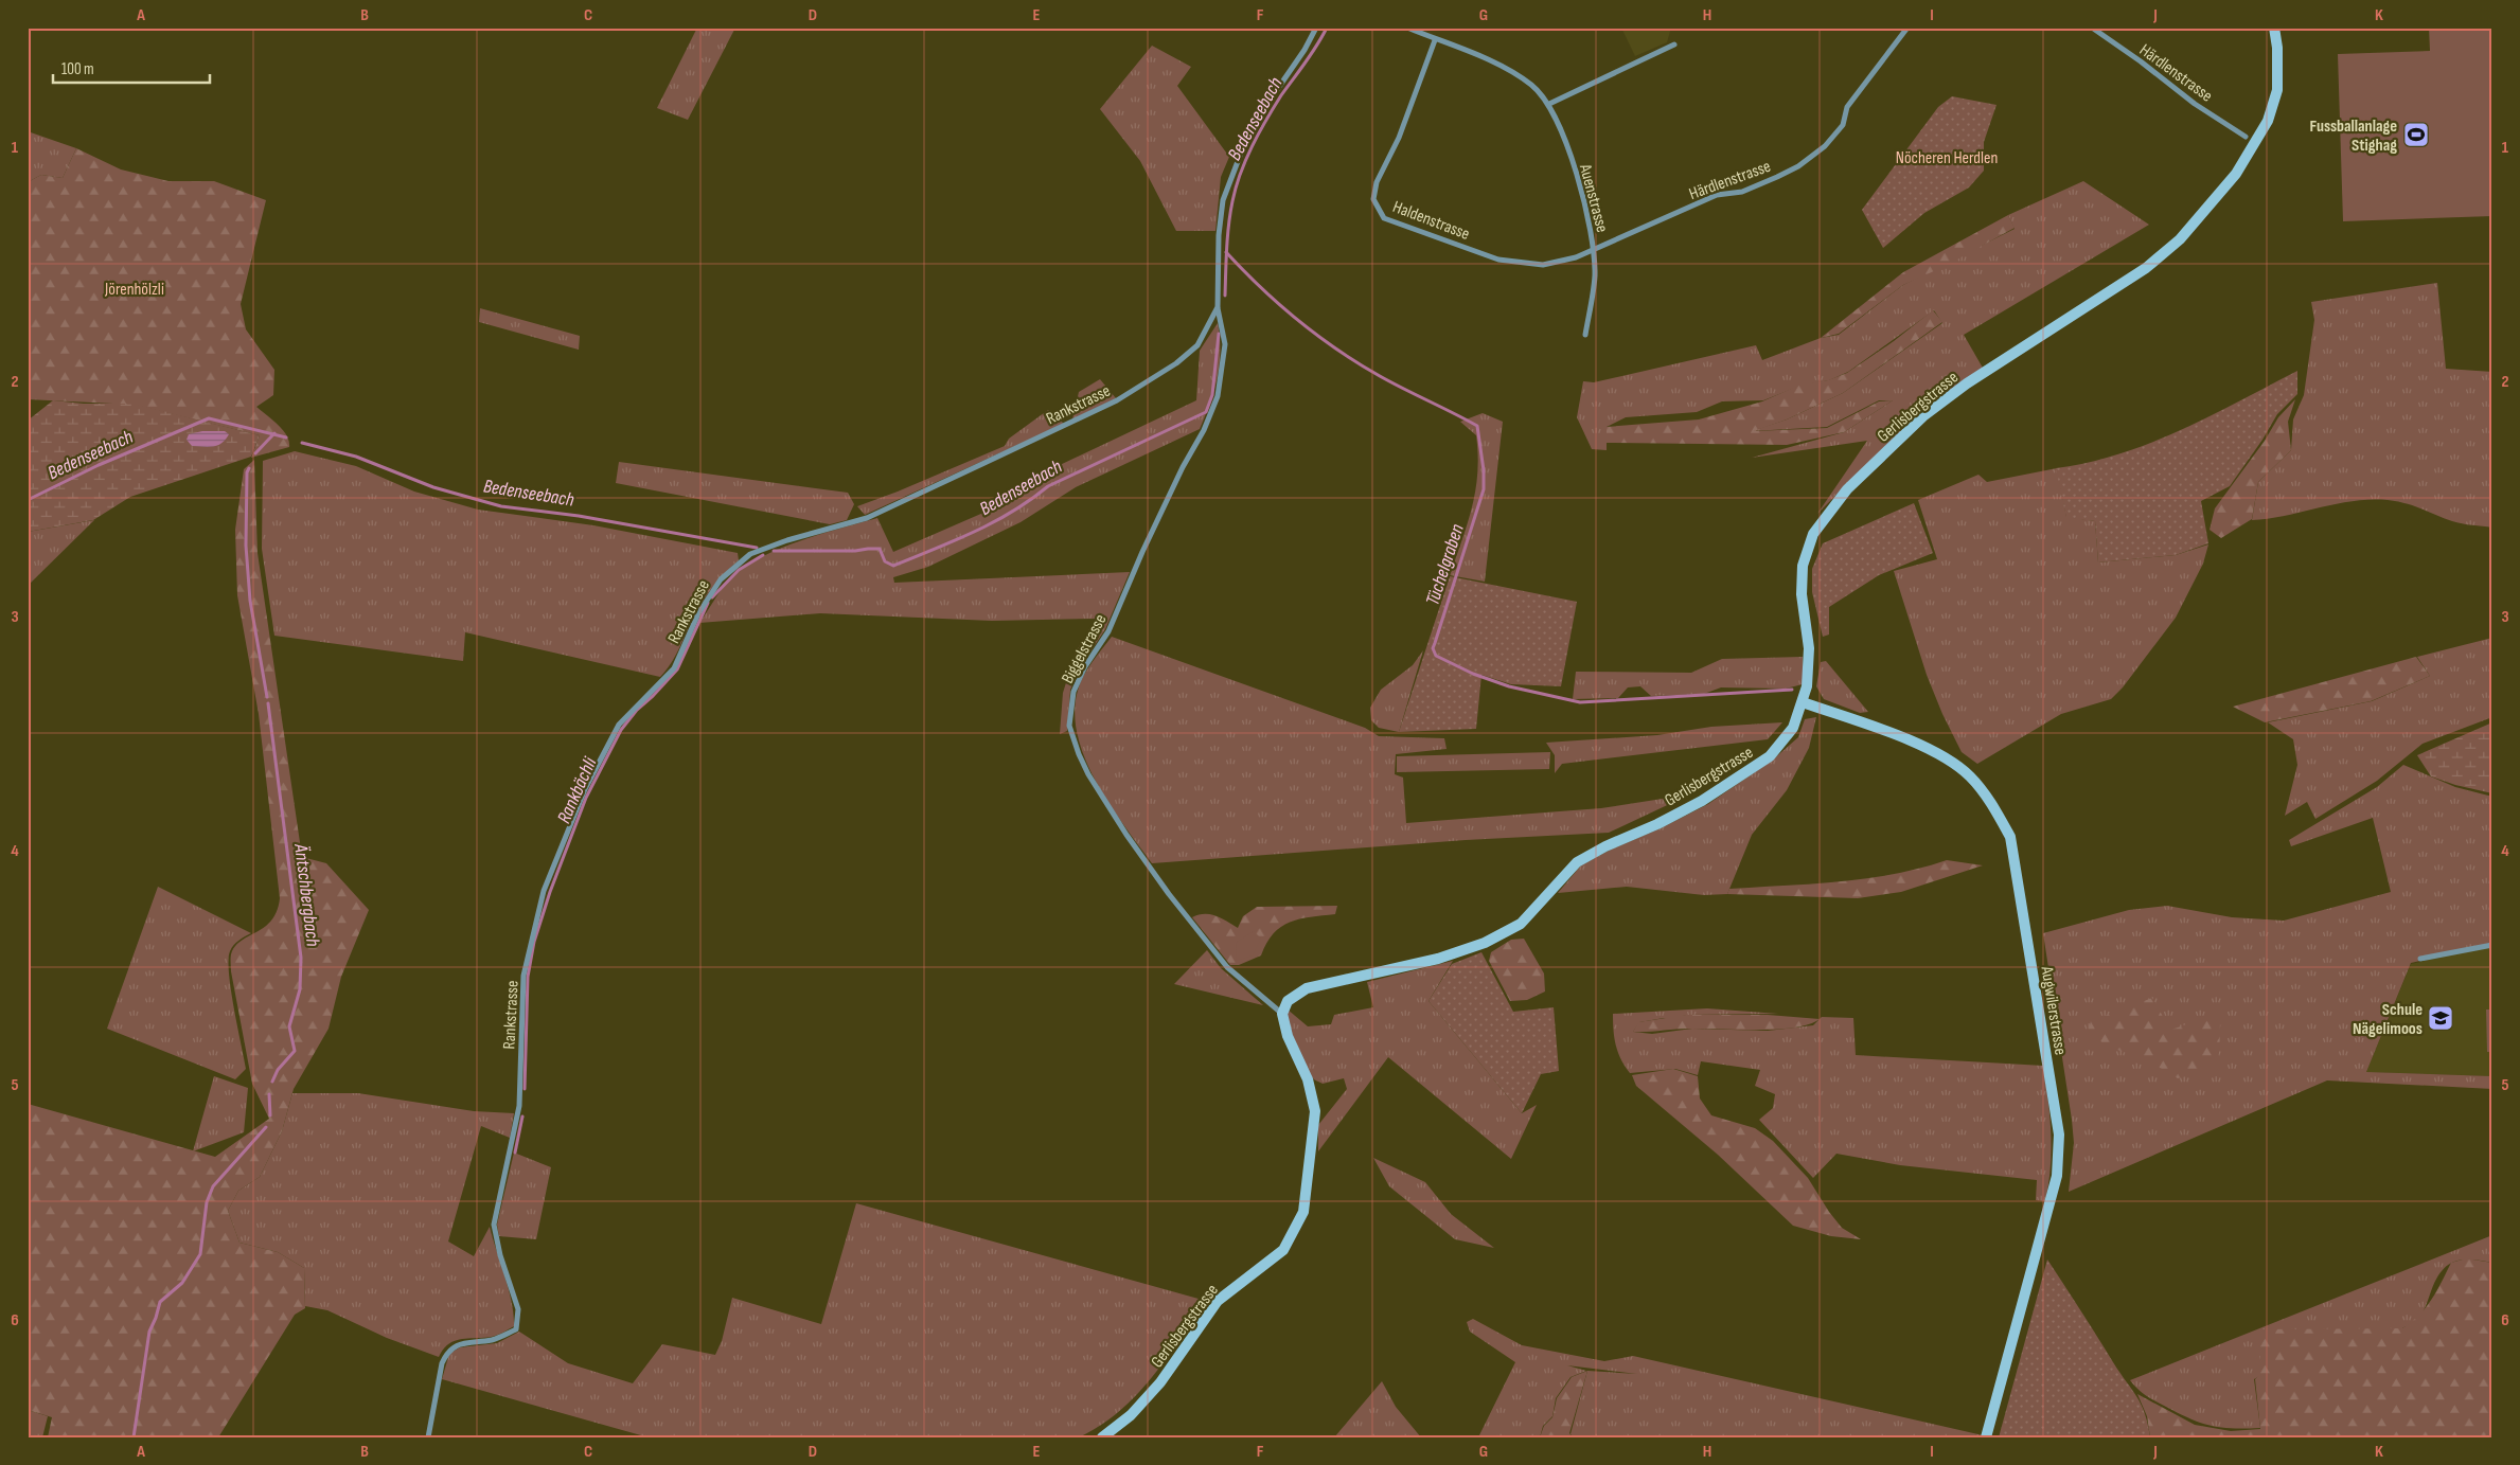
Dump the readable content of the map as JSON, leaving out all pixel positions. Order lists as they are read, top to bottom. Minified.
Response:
{"streets":{"street":["Härdlenstrasse","Auenstrasse","Haldenstrasse","Rankstrasse","Gerlisbergstrasse","Biggelstrasse","Augwilerstrasse"]},"crossings":[["Härdlenstrasse","Auenstrasse"],["Härdlenstrasse","Haldenstrasse"],["Auenstrasse","Haldenstrasse"],["Rankstrasse","Biggelstrasse"],["Gerlisbergstrasse","Biggelstrasse"],["Gerlisbergstrasse","Augwilerstrasse"]],"water":["Bedenseebach","Tüchelgraben","Rankbächli","Äntschbergbach"],"parks":["Nöcheren Herdlen","Jörenhölzli"],"places":{"sports":["Fussballanlage Stighag"],"school or university":["Schule Nägelimoos"]},"scale_bar":"100 m","grid":{"columns":["A","B","C","D","E","F","G","H","I","J","K"],"rows":["1","2","3","4","5","6"]}}
